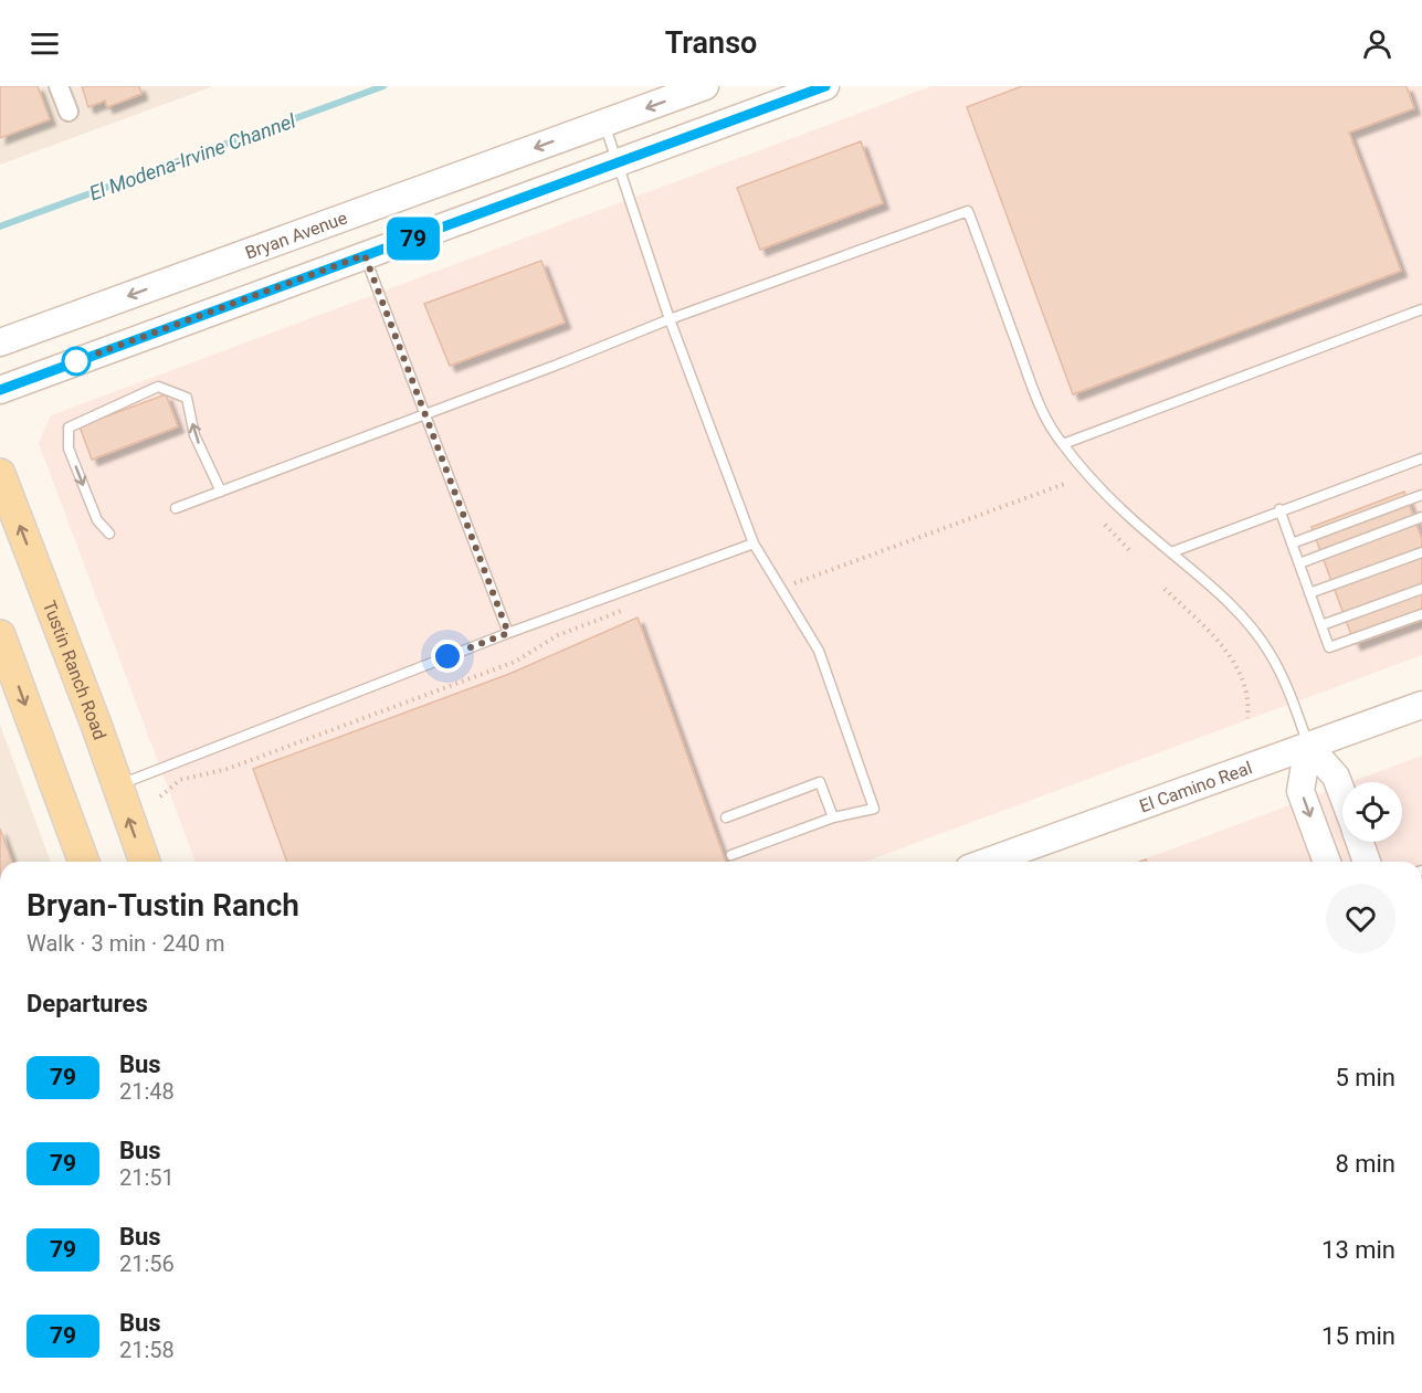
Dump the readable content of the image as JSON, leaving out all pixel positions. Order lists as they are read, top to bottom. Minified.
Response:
{"streets":{"main road":["Bryan Avenue","Tustin Ranch Road","El Camino Real"]},"water":["El Modena-Irvine Channel"],"lines":["bus line 79"],"page":{"header":"Transo","on_map":"79","heading":[["Bryan-Tustin Ranch","Walk · 3 min · 240 m"],"Departures"],"list":[{"mark":"79","name":"Bus","note":"21:48","value":"5 min"},{"mark":"79","name":"Bus","note":"21:51","value":"8 min"},{"mark":"79","name":"Bus","note":"21:56","value":"13 min"},{"mark":"79","name":"Bus","note":"21:58","value":"15 min"}]}}
